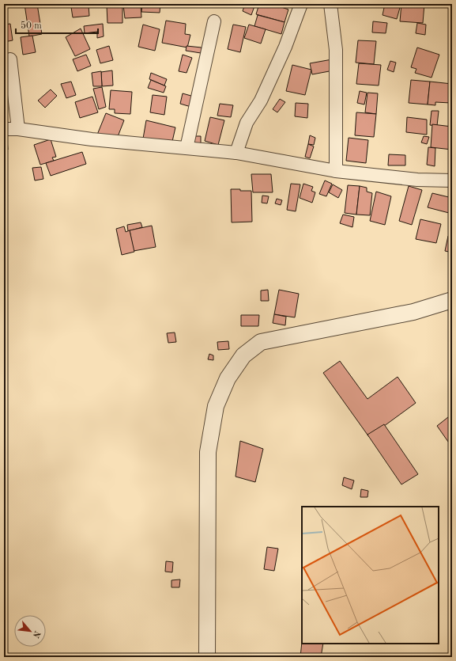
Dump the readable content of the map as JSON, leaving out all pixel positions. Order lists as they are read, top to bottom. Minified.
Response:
{"scale_bar":"50 m","north":"bottom right"}
